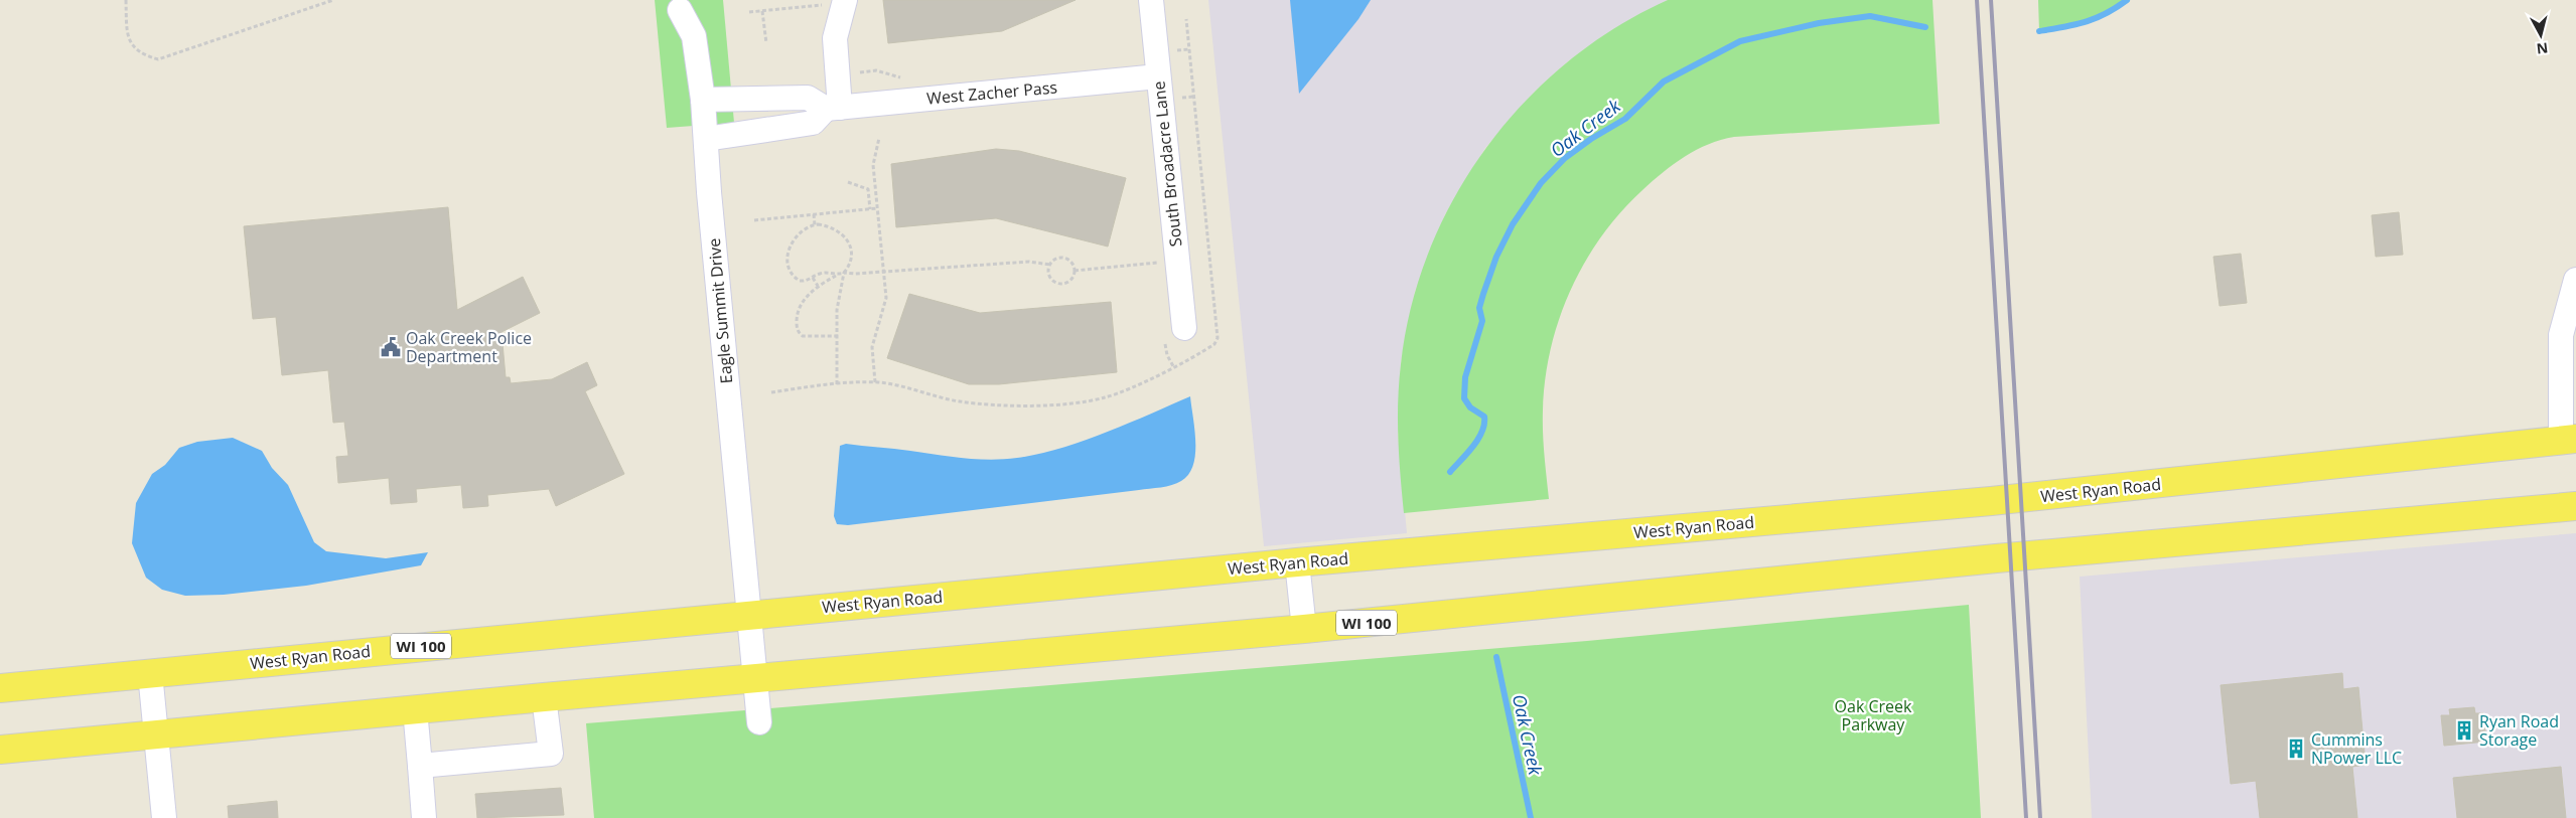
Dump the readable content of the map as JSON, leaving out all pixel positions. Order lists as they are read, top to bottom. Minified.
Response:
{"streets":{"main road":["West Ryan Road","WI 100"],"street":["West Zacher Pass","South Broadacre Lane","Eagle Summit Drive"]},"crossings":[["West Zacher Pass","South Broadacre Lane"],["Eagle Summit Drive","West Ryan Road"],["Eagle Summit Drive","WI 100"]],"water":["Oak Creek"],"parks":["Oak Creek Parkway"],"places":{"public building":["Oak Creek Police Department"],"building":["Ryan Road Storage","Cummins NPower LLC"]},"north":"bottom"}
